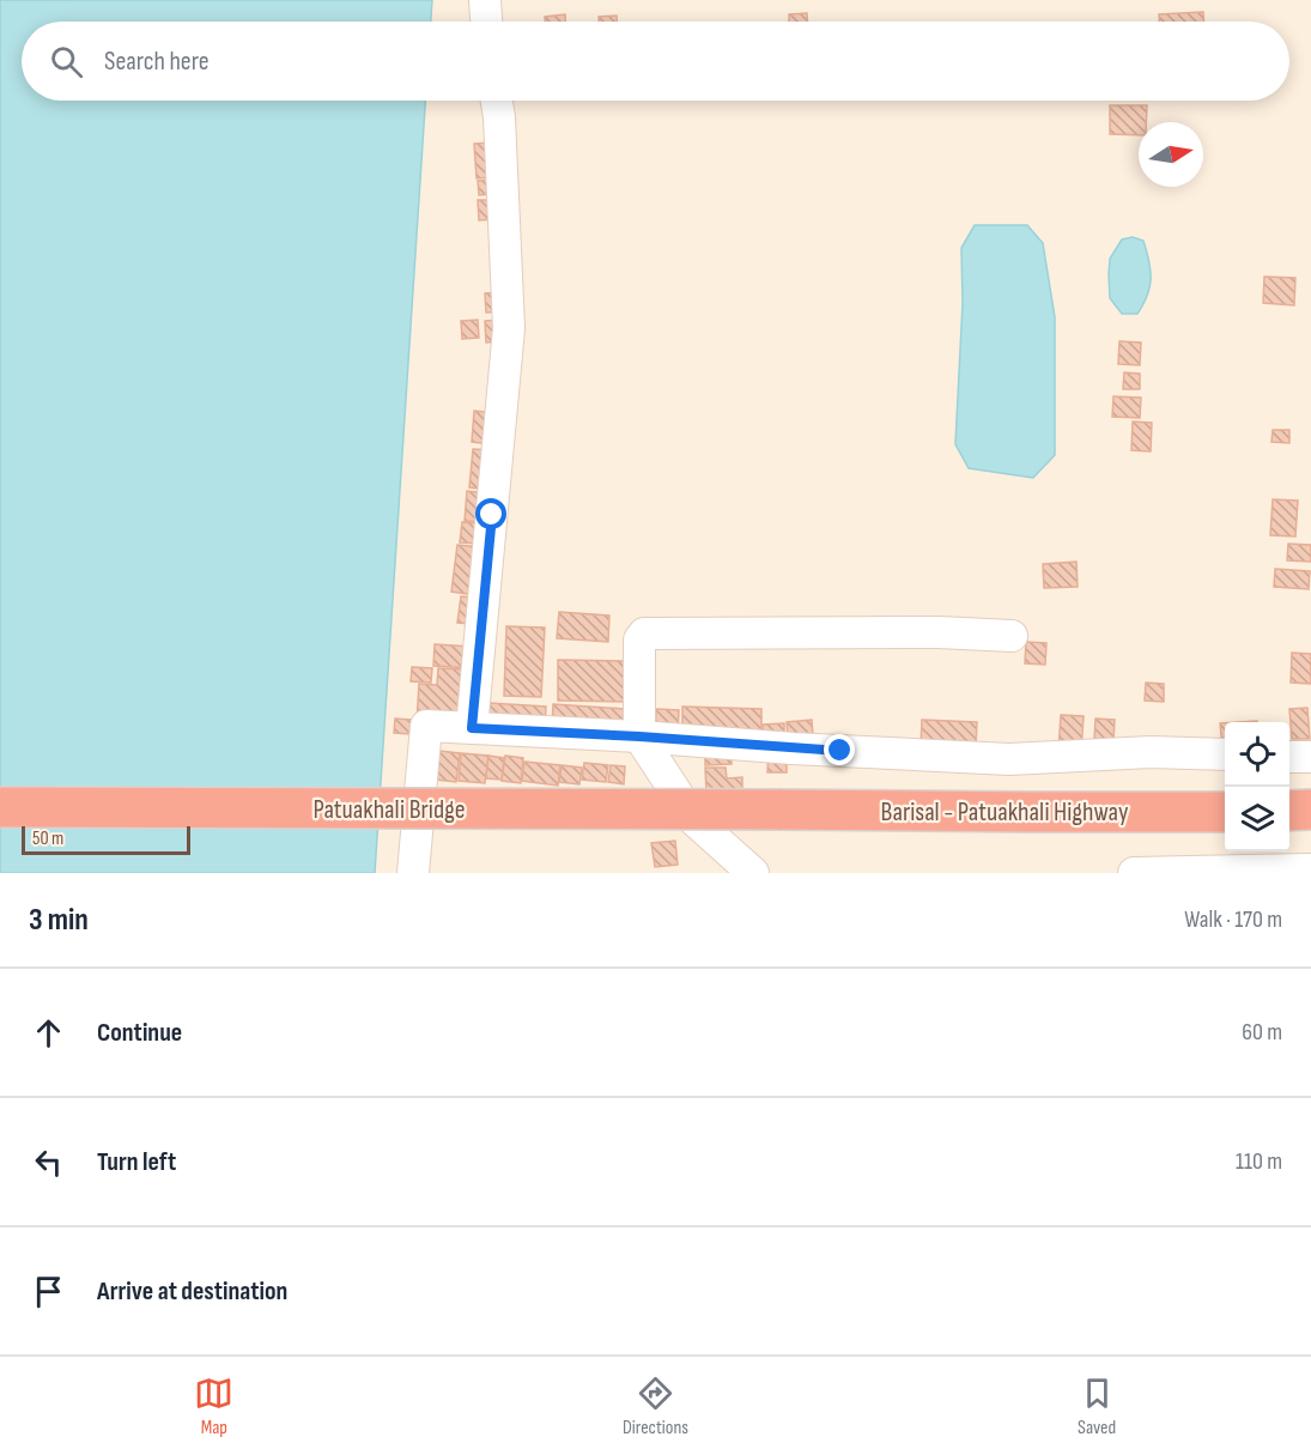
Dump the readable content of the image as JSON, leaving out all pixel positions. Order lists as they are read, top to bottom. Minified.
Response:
{"streets":{"highway":["Patuakhali Bridge","Barisal - Patuakhali Highway"]},"crossings":[["Patuakhali Bridge","Barisal - Patuakhali Highway"]],"scale_bar":"50 m","north":"right","page":{"search":"Search here","scale":"50 m","heading":["3 min","Walk · 170 m"],"list":[["Continue","60 m"],["Turn left","110 m"],"Arrive at destination"],"nav":["Map","Directions","Saved"]}}
